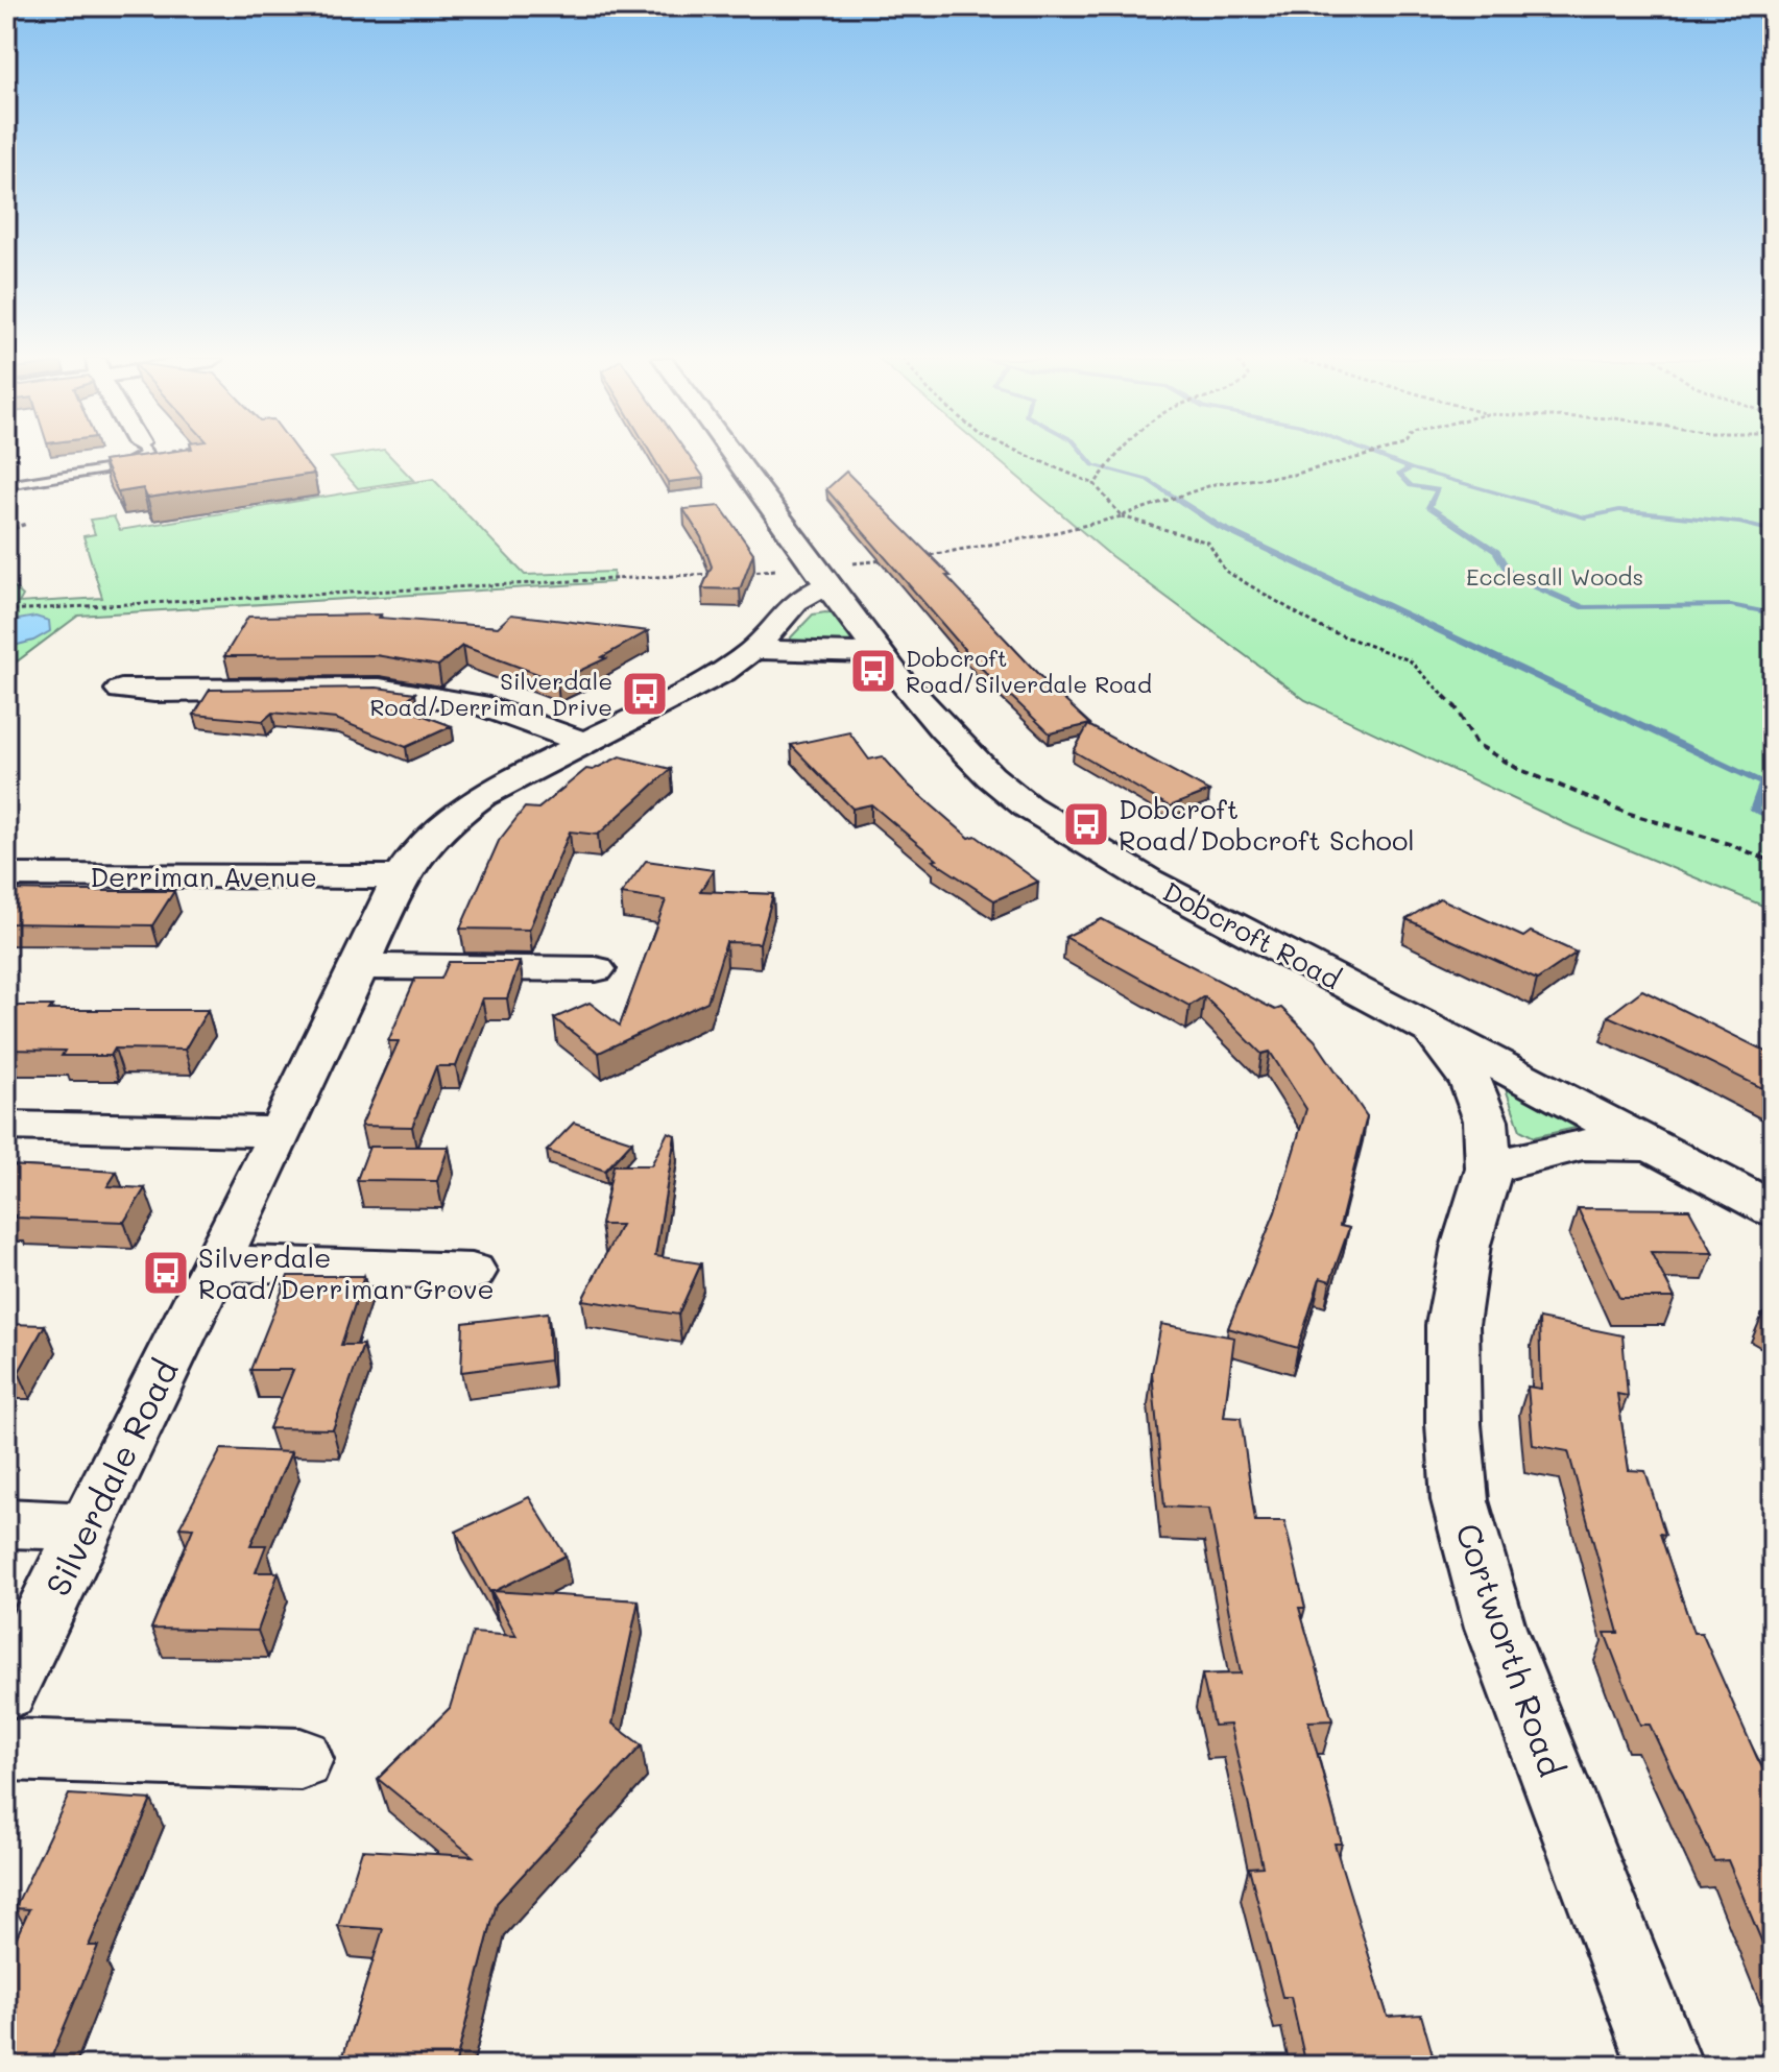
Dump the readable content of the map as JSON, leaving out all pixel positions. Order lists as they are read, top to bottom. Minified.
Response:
{"streets":{"street":["Derriman Avenue","Dobcroft Road","Silverdale Road","Cortworth Road"]},"crossings":[["Derriman Avenue","Silverdale Road"],["Dobcroft Road","Silverdale Road"],["Dobcroft Road","Cortworth Road"]],"parks":["Ecclesall Woods"],"places":{"bus stop":["Dobcroft Road/Silverdale Road","Silverdale Road/Derriman Drive","Dobcroft Road/Dobcroft School","Silverdale Road/Derriman Grove"]}}
